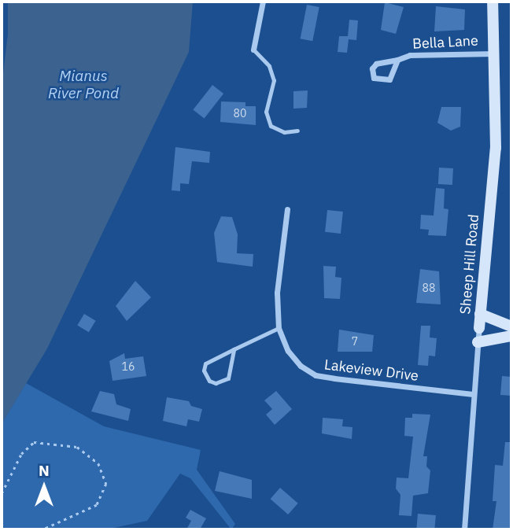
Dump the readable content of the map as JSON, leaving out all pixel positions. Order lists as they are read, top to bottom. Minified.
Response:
{"streets":{"street":["Bella Lane","Sheep Hill Road","Lakeview Drive"]},"crossings":[["Bella Lane","Sheep Hill Road"],["Sheep Hill Road","Lakeview Drive"]],"water":["Mianus River Pond"],"house_numbers":["80","88","7","16"],"north":"top"}
